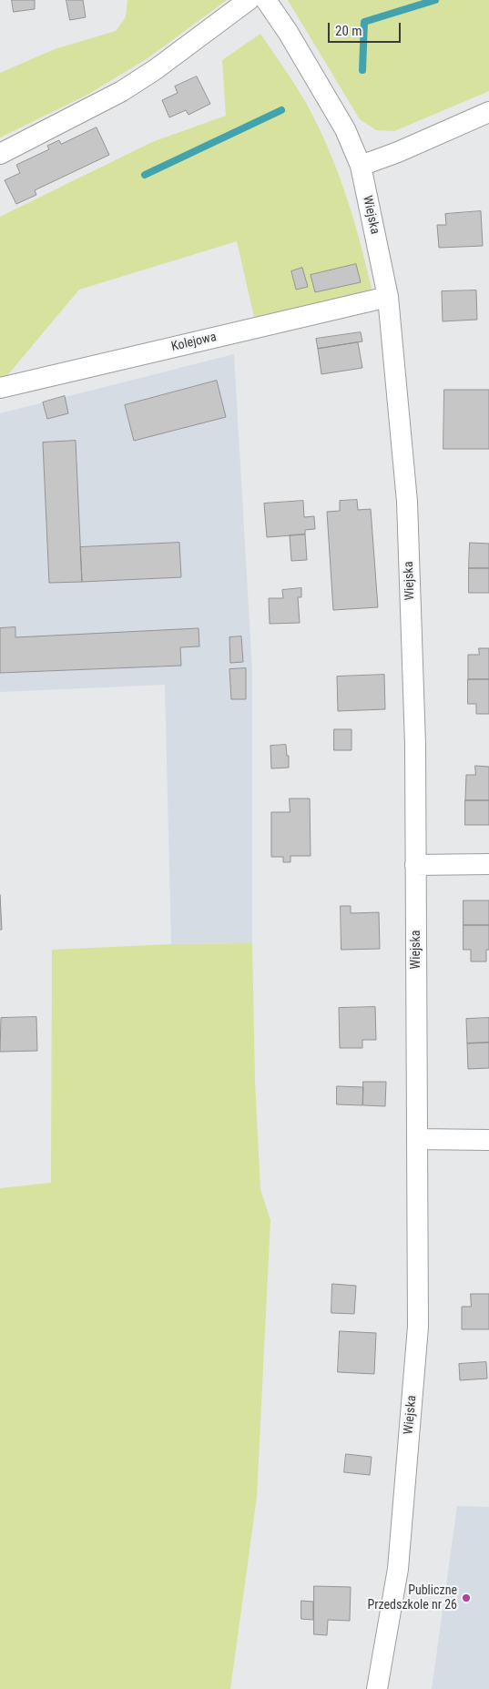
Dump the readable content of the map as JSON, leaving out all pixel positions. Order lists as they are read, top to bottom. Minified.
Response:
{"streets":{"street":["Wiejska","Kolejowa"]},"crossings":[["Wiejska","Kolejowa"]],"places":["Publiczne Przedszkole nr 26"],"scale_bar":"20 m"}
